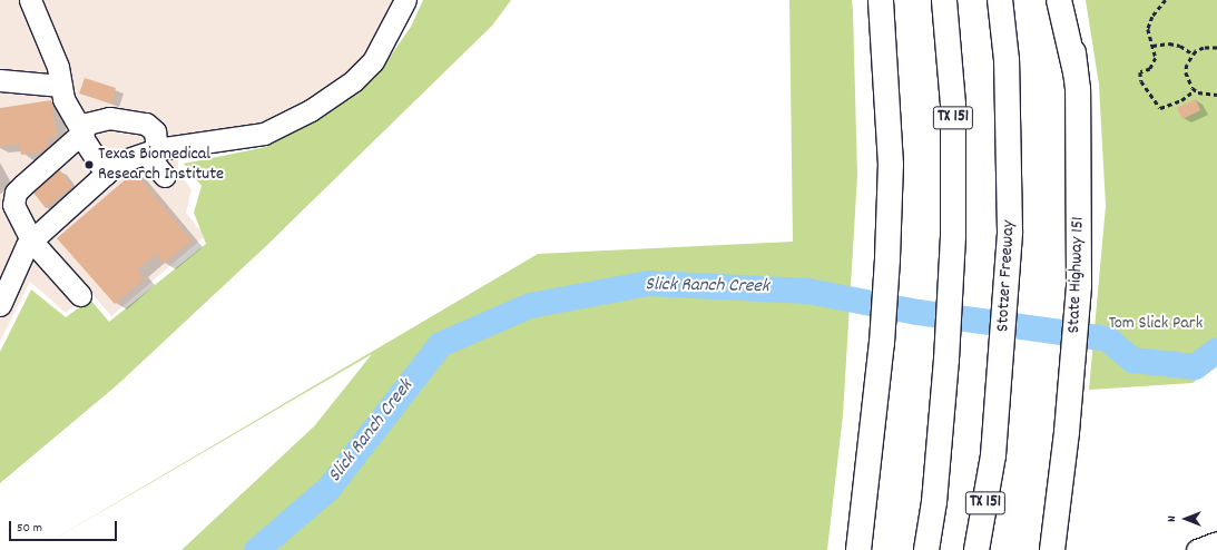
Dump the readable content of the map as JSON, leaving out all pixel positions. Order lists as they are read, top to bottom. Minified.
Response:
{"streets":{"main road":["TX 151","State Highway 151","Stotzer Freeway"]},"water":["Slick Ranch Creek"],"parks":["Tom Slick Park"],"places":["Texas Biomedical Research Institute"],"scale_bar":"50 m","north":"left"}
